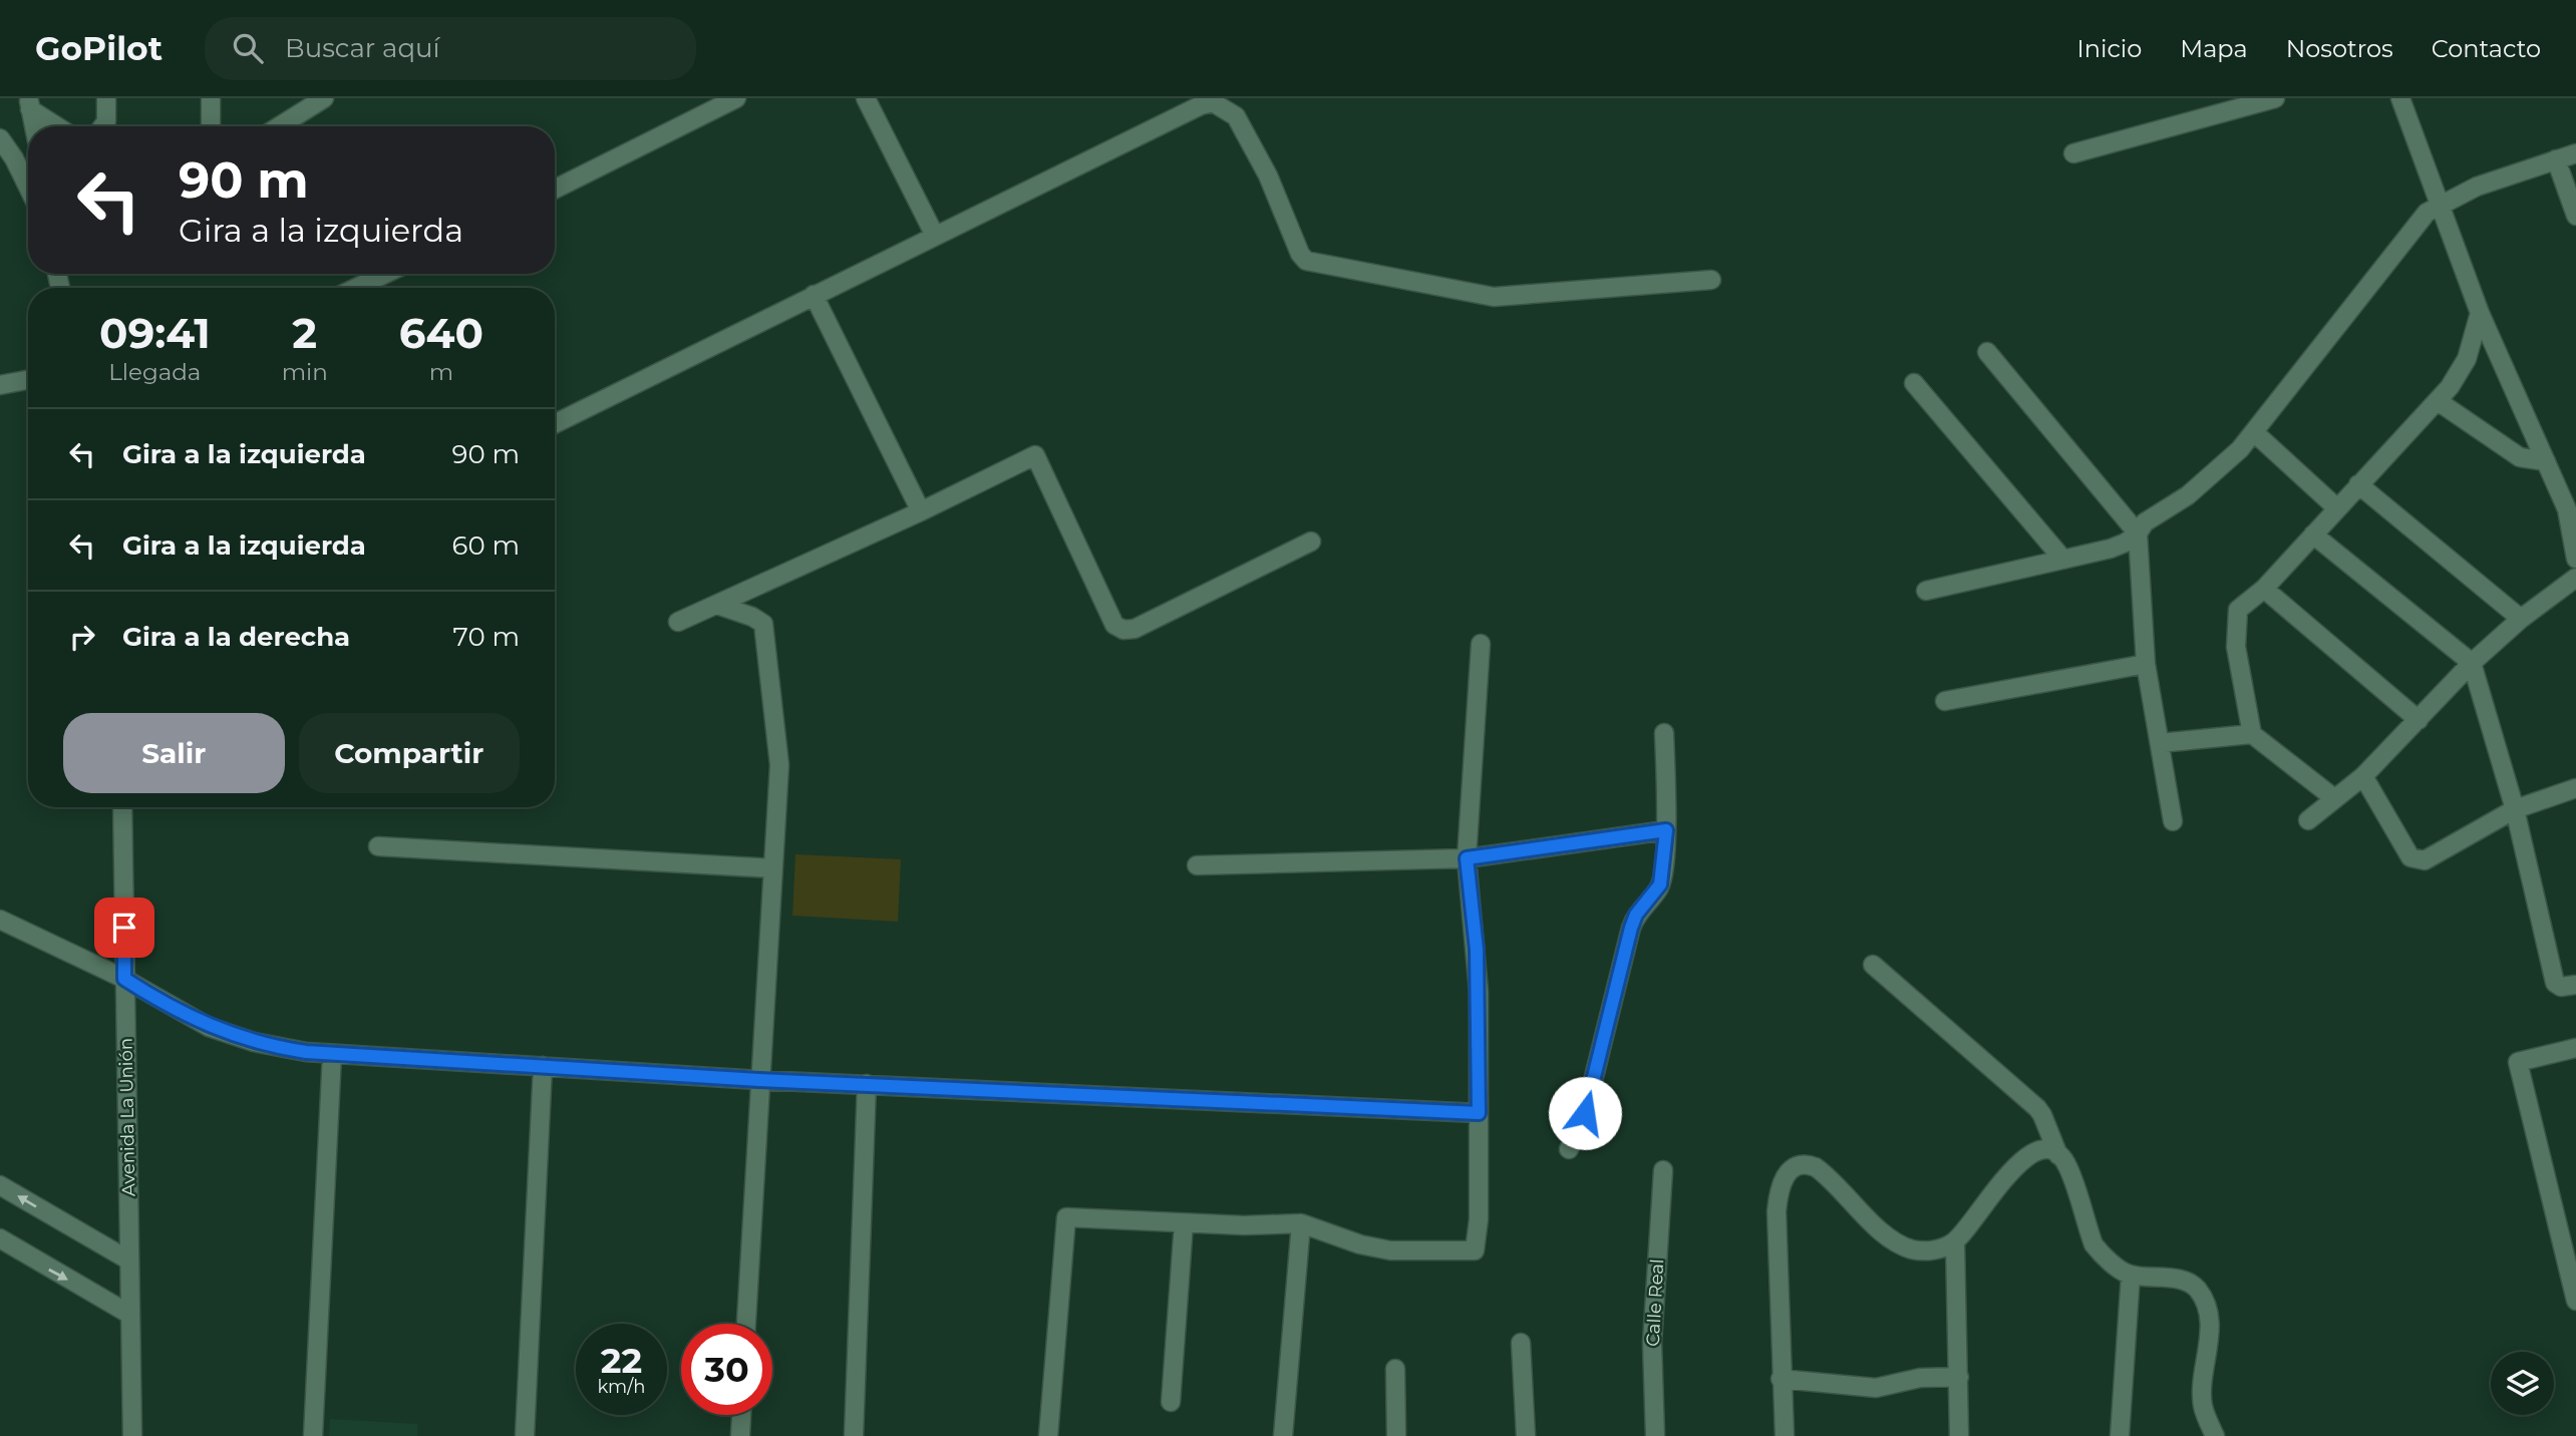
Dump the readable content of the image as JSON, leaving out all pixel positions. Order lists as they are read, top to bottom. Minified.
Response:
{"streets":{"street":["Avenida La Unión","Calle Real"]},"page":{"header":"GoPilot","search":"Buscar aquí","nav":["Inicio","Mapa","Nosotros","Contacto"],"turn":["90 m","Gira a la izquierda"],"eta":["09:41","Llegada","2","min","640","m"],"list":[{"name":"Gira a la izquierda","value":"90 m"},{"name":"Gira a la izquierda","value":"60 m"},{"name":"Gira a la derecha","value":"70 m"}],"buttons":["Salir","Compartir"],"speed":"22 km/h","limit":"30"}}
